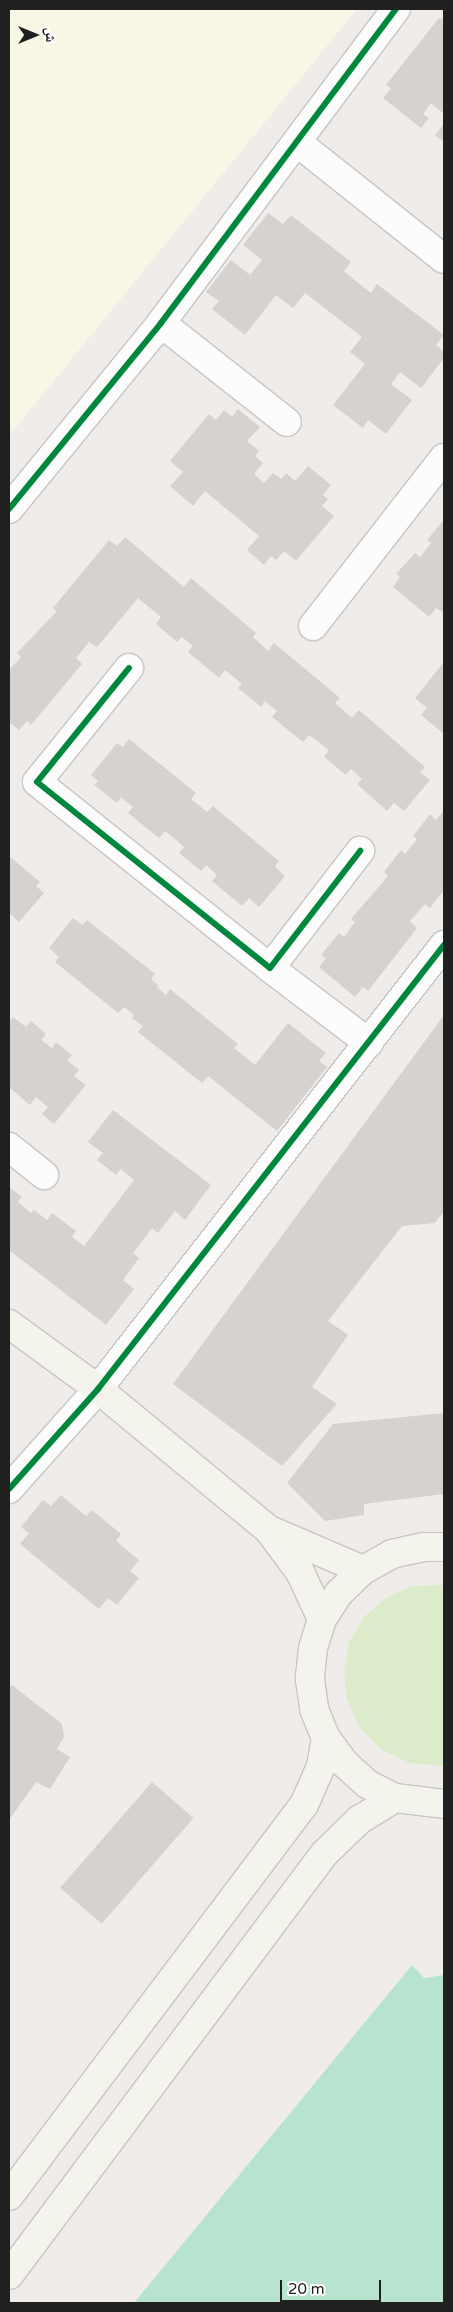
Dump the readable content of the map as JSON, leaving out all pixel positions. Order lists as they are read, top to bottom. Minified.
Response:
{"scale_bar":"20 m","north":"right"}
